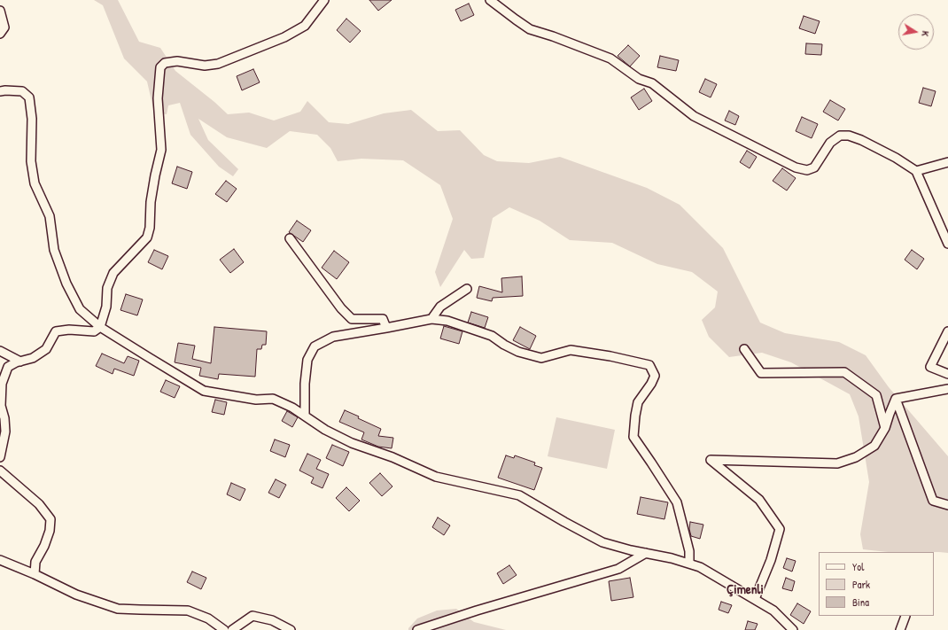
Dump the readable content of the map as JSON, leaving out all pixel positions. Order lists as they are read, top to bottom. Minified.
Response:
{"districts":["Çimenli"],"legend":["Yol","Park","Bina"],"north":"right"}
